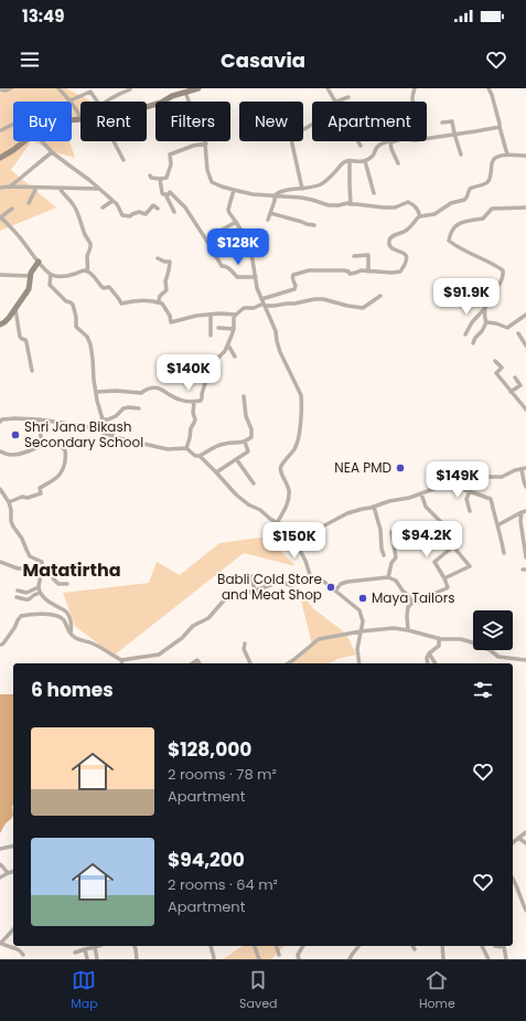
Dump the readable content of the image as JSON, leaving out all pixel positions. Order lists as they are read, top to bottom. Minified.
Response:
{"districts":["Matatirtha"],"places":["Shri Jana Bikash Secondary School","NEA PMD","Babli Cold Store and Meat Shop","Maya Tailors"],"page":{"status":"13:49","header":"Casavia","chip":["Buy","Rent","Filters","New","Apartment"],"price":["$128K","$91.9K","$140K","$149K","$94.2K","$150K"],"heading":"6 homes","list":[{"name":"$128,000","note":"2 rooms · 78 m² · Apartment"},{"name":"$94,200","note":"2 rooms · 64 m² · Apartment"}],"tabs":["Map","Saved","Home"]}}
